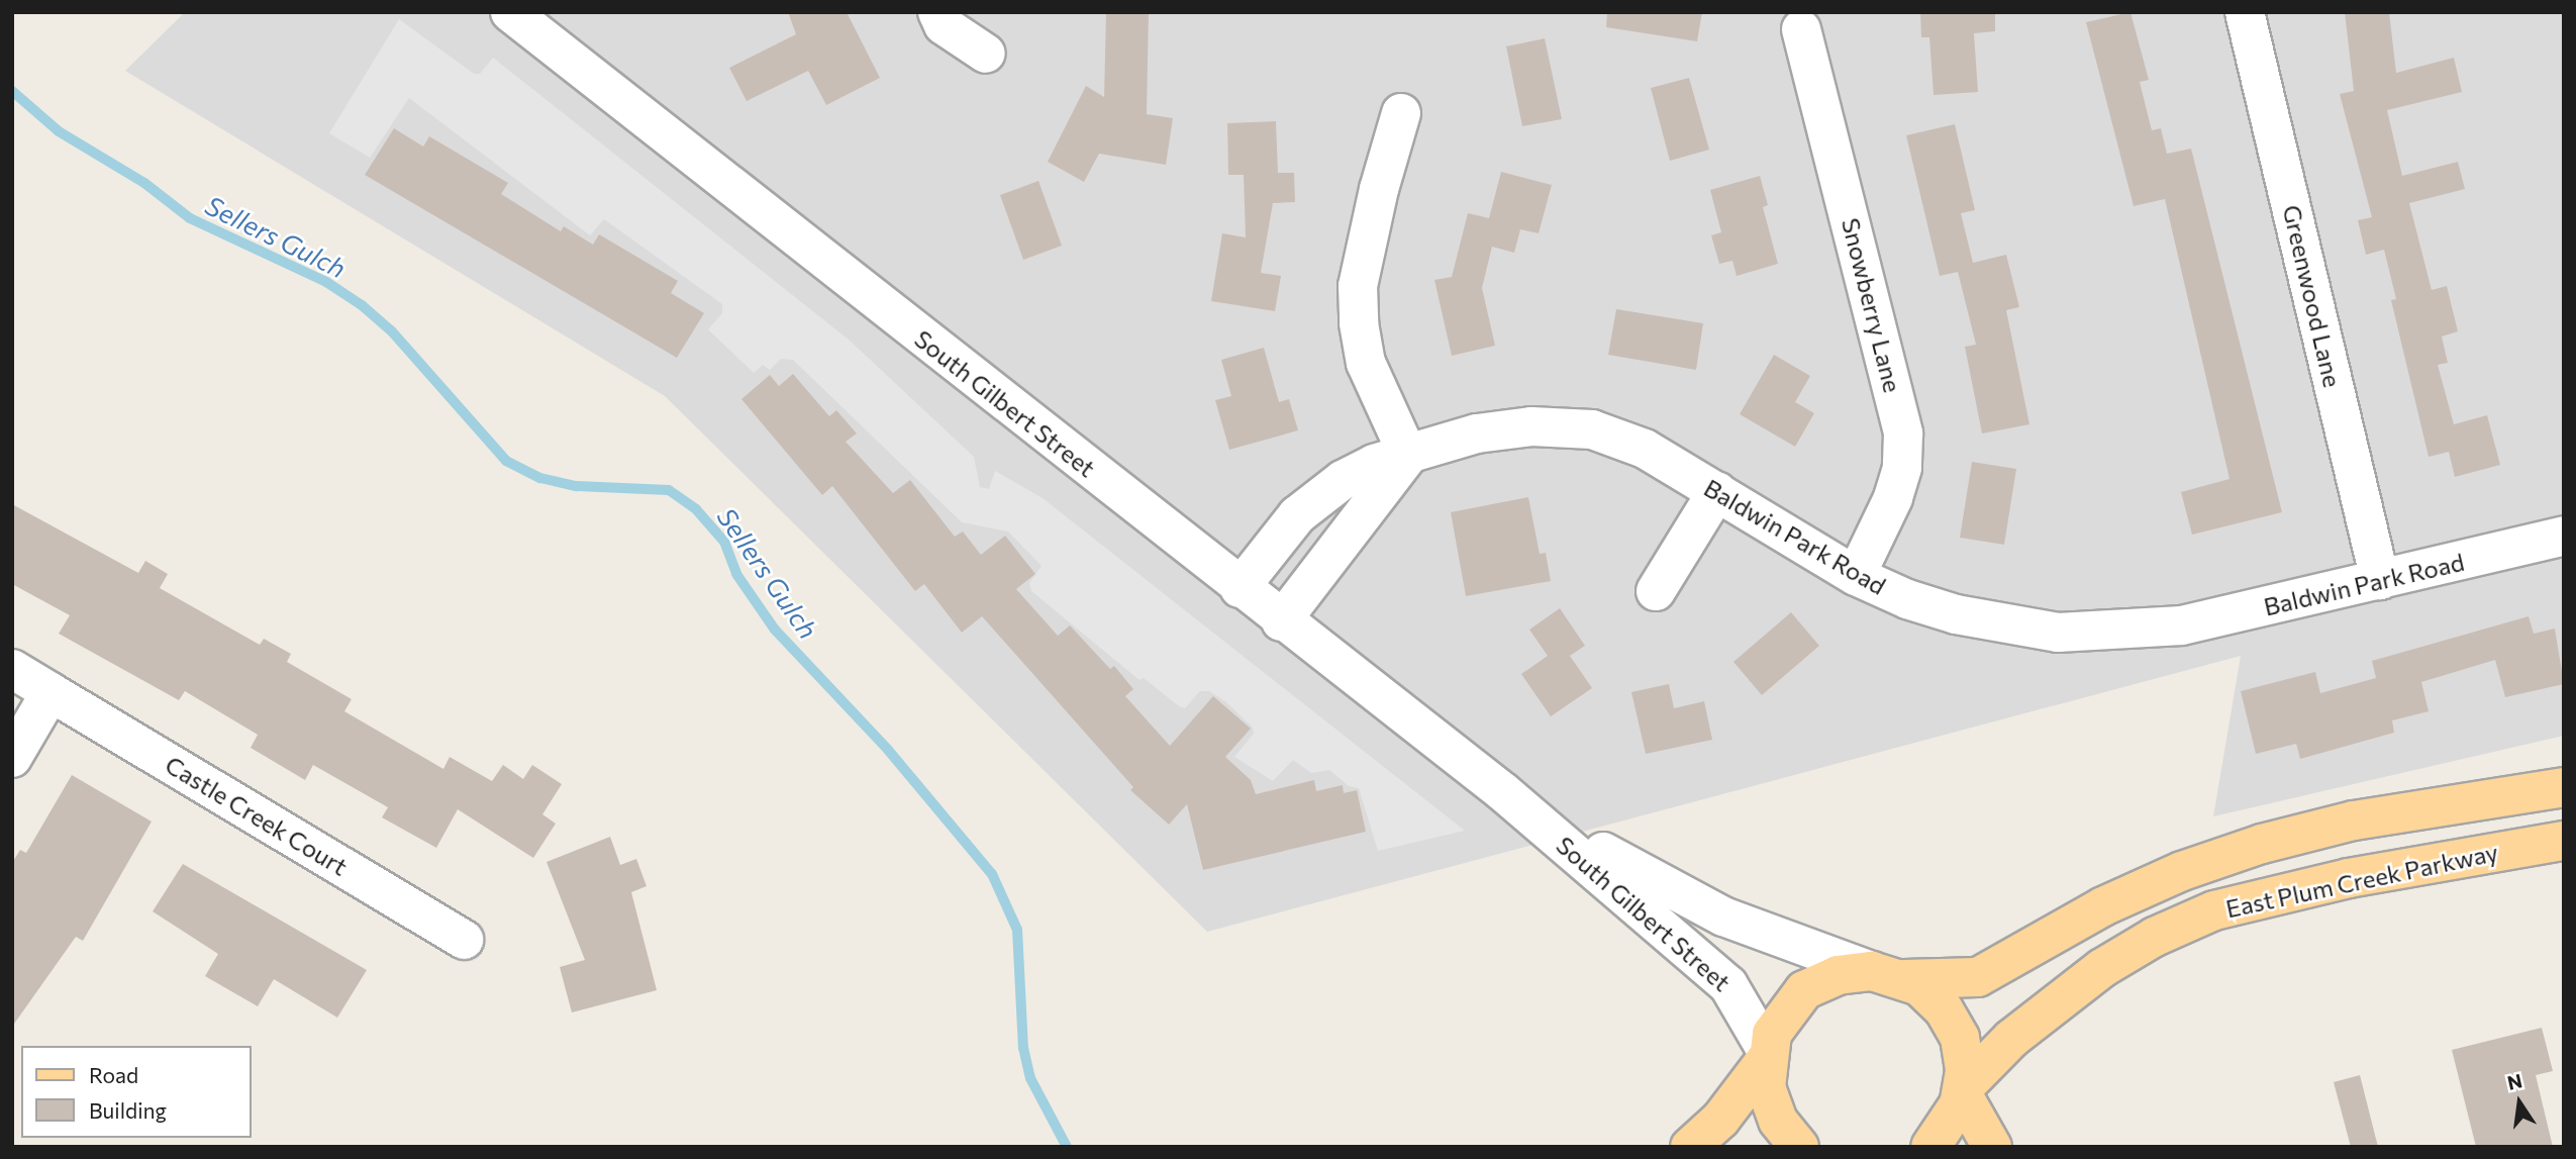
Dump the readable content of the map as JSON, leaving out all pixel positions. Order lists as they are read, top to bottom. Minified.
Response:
{"streets":{"main road":["East Plum Creek Parkway"],"street":["Greenwood Lane","Snowberry Lane","South Gilbert Street","Baldwin Park Road","Castle Creek Court"]},"crossings":[["Greenwood Lane","Baldwin Park Road"],["Snowberry Lane","Baldwin Park Road"],["South Gilbert Street","Baldwin Park Road"],["South Gilbert Street","East Plum Creek Parkway"]],"water":["Sellers Gulch"],"legend":["Road","Building"],"north":"top"}
